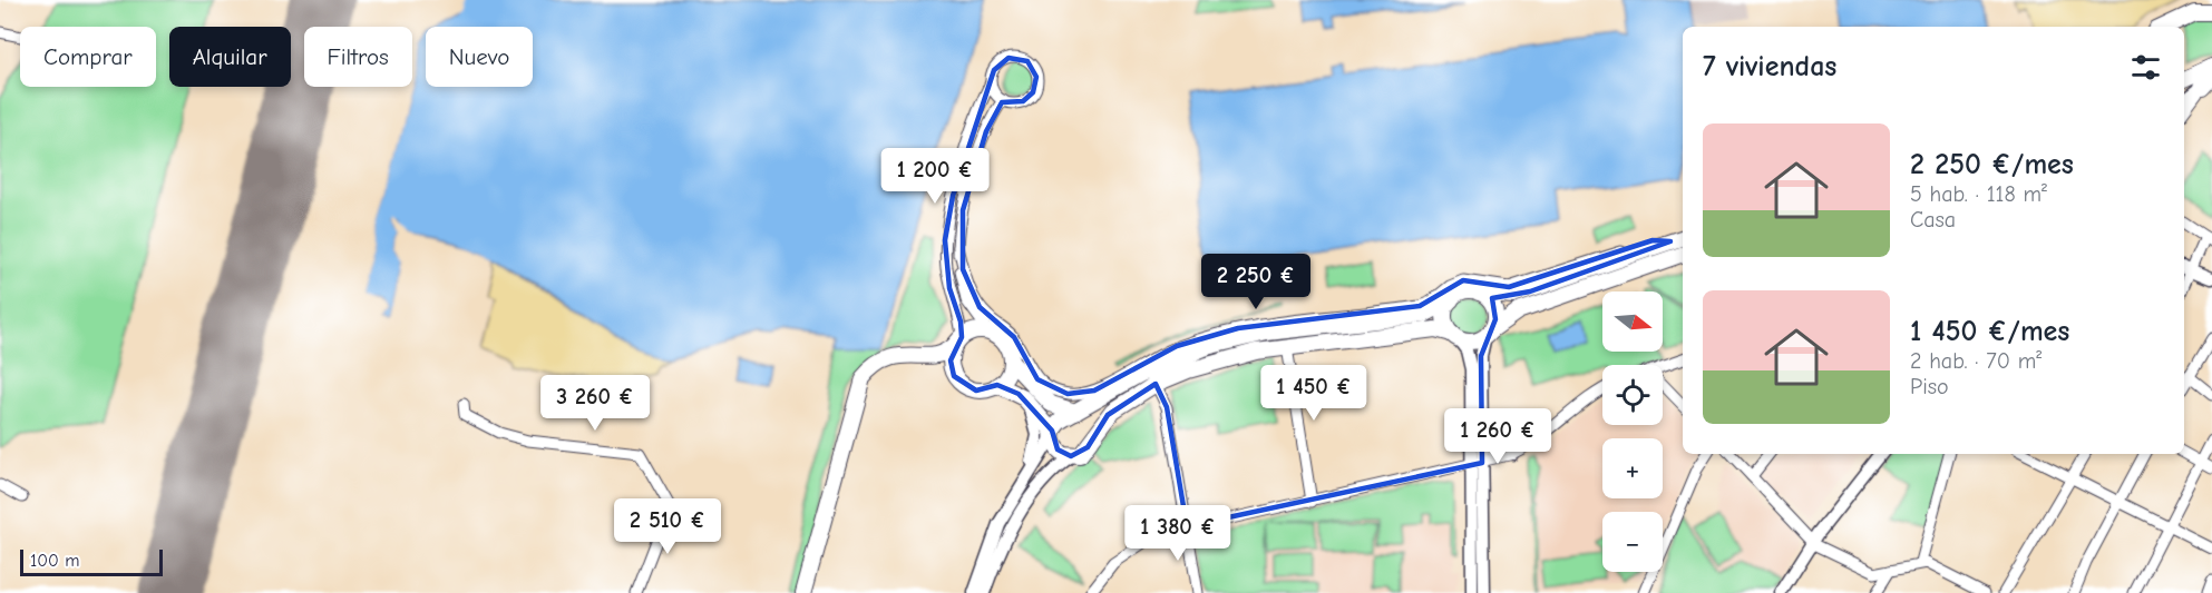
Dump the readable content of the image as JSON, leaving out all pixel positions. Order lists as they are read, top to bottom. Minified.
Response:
{"scale_bar":"100 m","north":"right","page":{"chip":["Comprar","Alquilar","Filtros","Nuevo"],"heading":"7 viviendas","list":[{"name":"2 250 €/mes","note":"5 hab. · 118 m² · Casa"},{"name":"1 450 €/mes","note":"2 hab. · 70 m² · Piso"}],"price":["1 200 €","2 250 €","1 450 €","3 260 €","1 260 €","2 510 €","1 380 €"],"map_buttons":["+","−"],"scale":"100 m"}}
